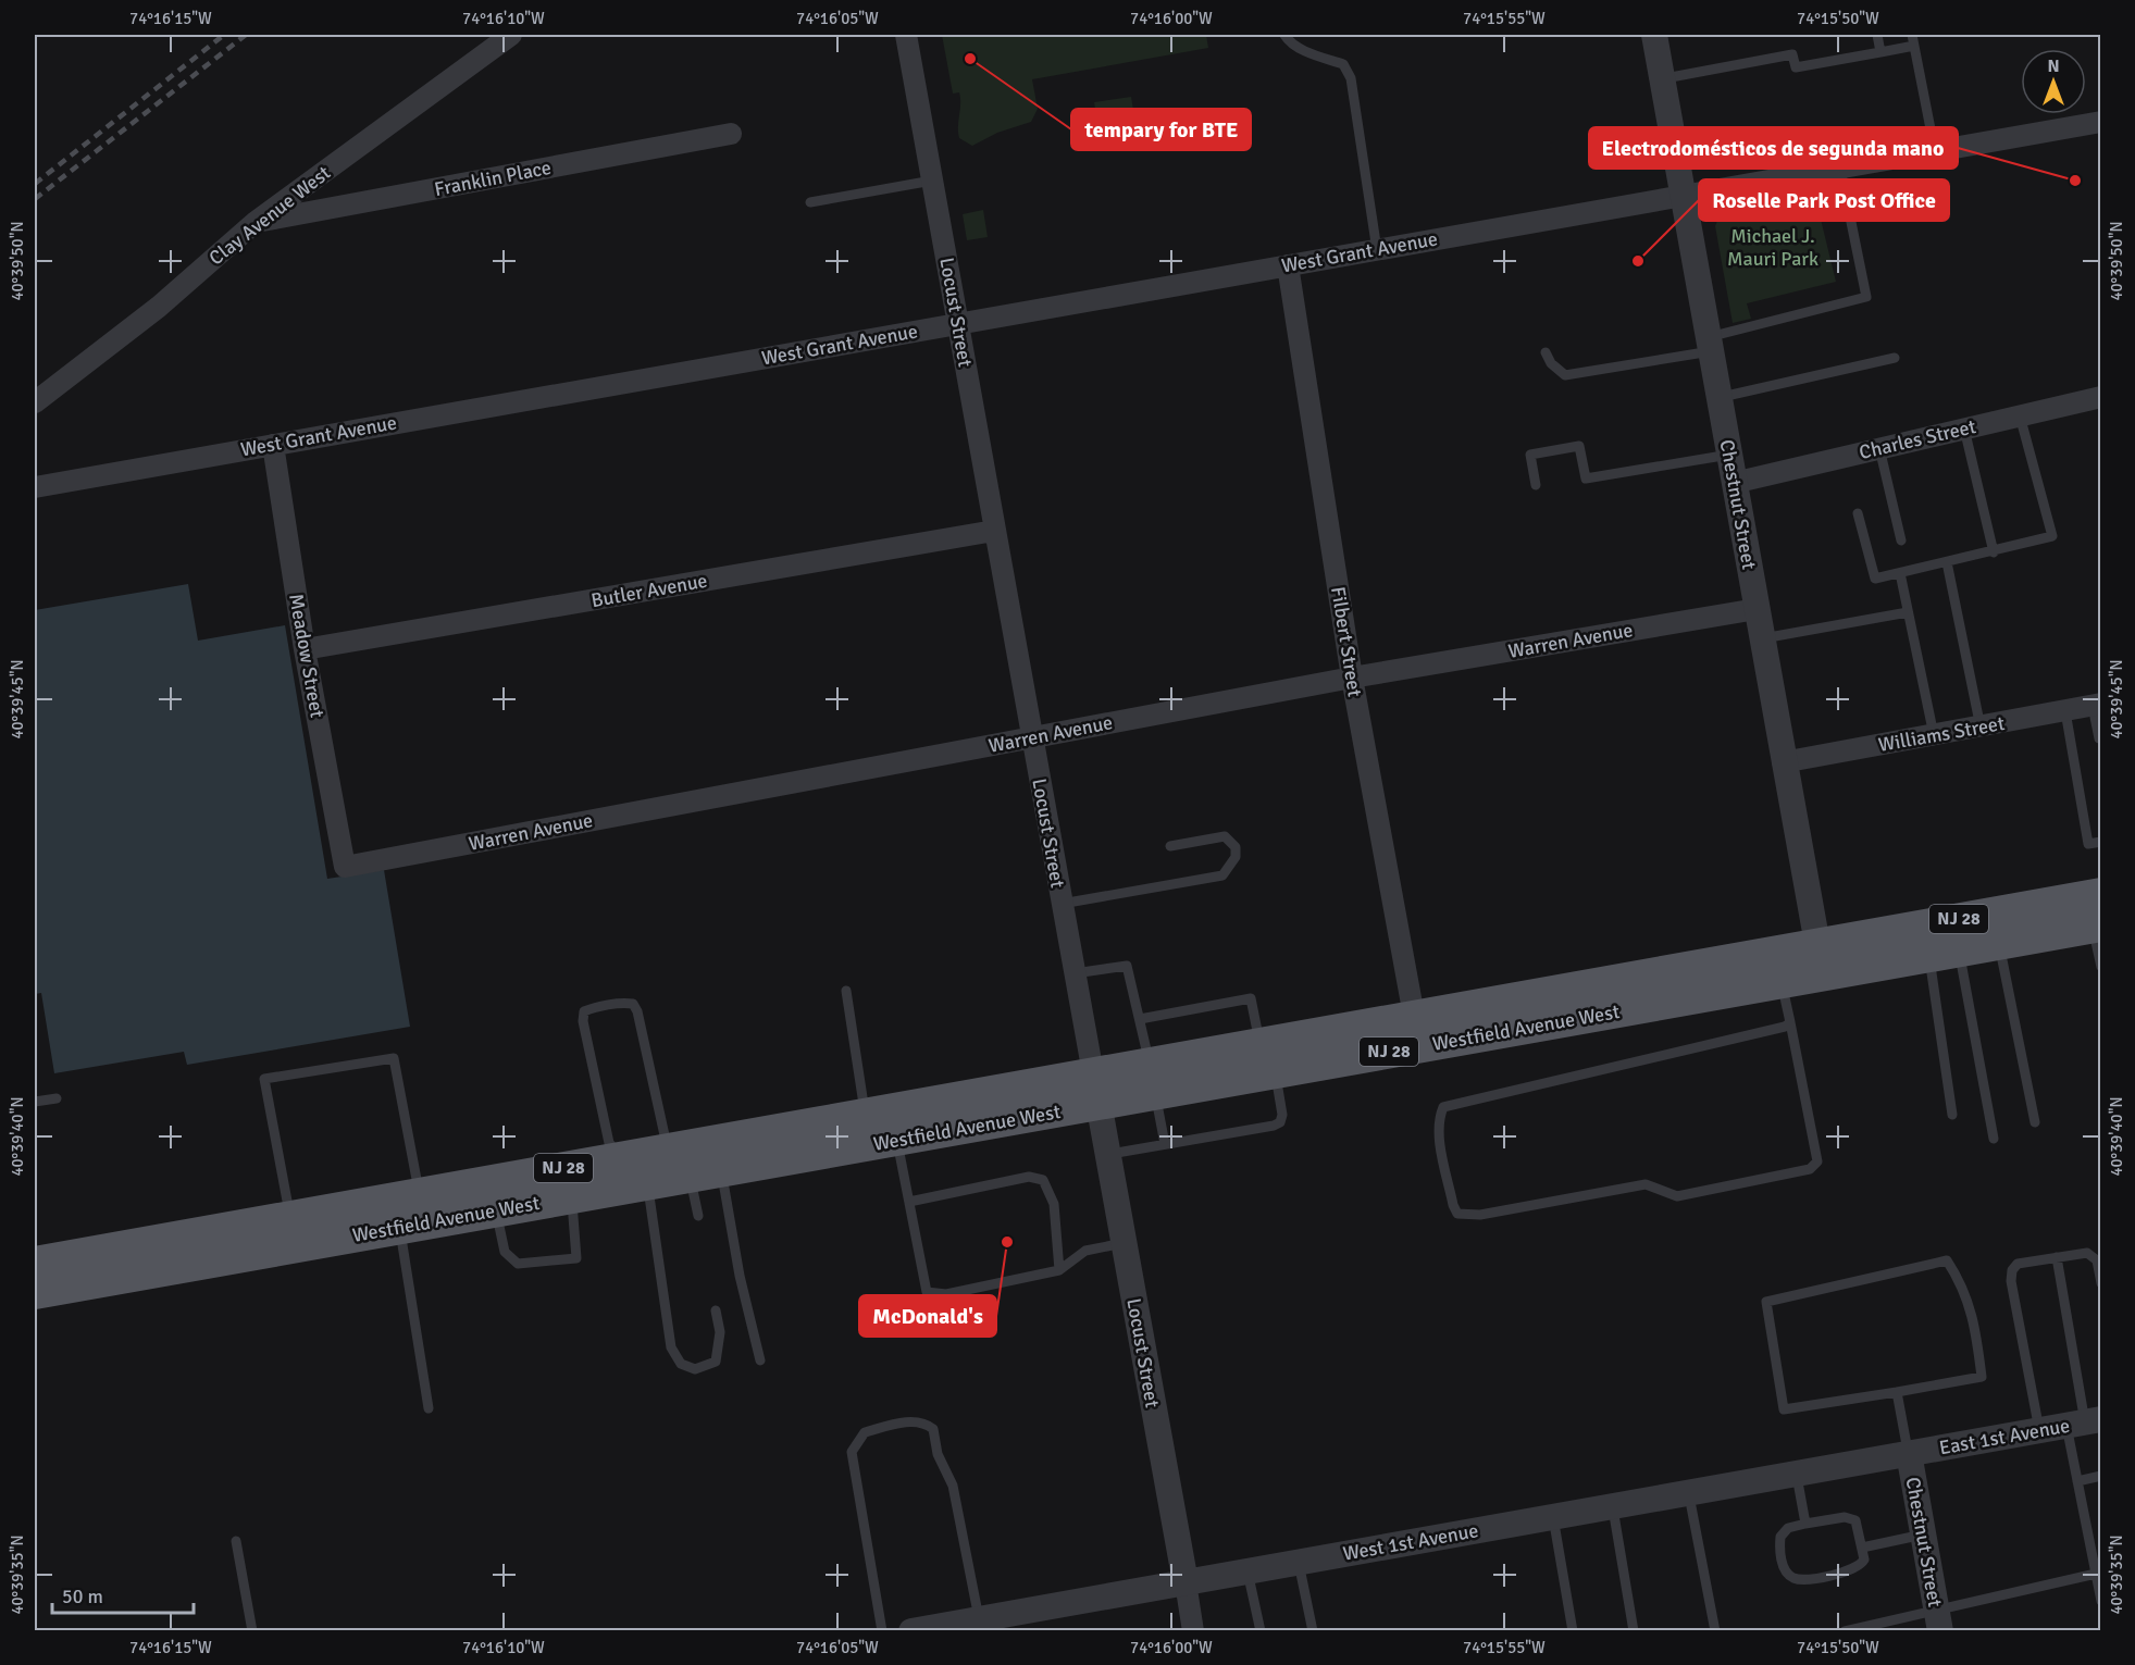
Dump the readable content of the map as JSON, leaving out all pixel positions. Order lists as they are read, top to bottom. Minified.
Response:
{"streets":{"main road":["NJ 28","Westfield Avenue West"],"street":["Franklin Place","Clay Avenue West","West Grant Avenue","Locust Street","Charles Street","Chestnut Street","Butler Avenue","Warren Avenue","Filbert Street","Meadow Street","Williams Street","East 1st Avenue","West 1st Avenue"]},"crossings":[["Franklin Place","Clay Avenue West"],["West Grant Avenue","Locust Street"],["West Grant Avenue","Chestnut Street"],["West Grant Avenue","Filbert Street"],["West Grant Avenue","Meadow Street"],["Locust Street","Butler Avenue"],["Locust Street","Warren Avenue"],["Locust Street","Westfield Avenue West"],["Locust Street","West 1st Avenue"],["Charles Street","Chestnut Street"],["Chestnut Street","Warren Avenue"],["Chestnut Street","Williams Street"],["Chestnut Street","NJ 28"],["Chestnut Street","Westfield Avenue West"],["Chestnut Street","East 1st Avenue"],["Chestnut Street","West 1st Avenue"],["Butler Avenue","Meadow Street"],["Warren Avenue","Filbert Street"],["Warren Avenue","Meadow Street"],["Filbert Street","Westfield Avenue West"],["NJ 28","Westfield Avenue West"],["East 1st Avenue","West 1st Avenue"]],"parks":["Michael J. Mauri Park"],"places":["tempary for BTE","Electrodomésticos de segunda mano","Roselle Park Post Office","McDonald's"],"scale_bar":"50 m","north":"top","coordinates":["74°16'15\"W","74°16'10\"W","74°16'05\"W","74°16'00\"W","74°15'55\"W","74°15'50\"W","40°39'50\"N","40°39'45\"N","40°39'40\"N","40°39'35\"N"]}
